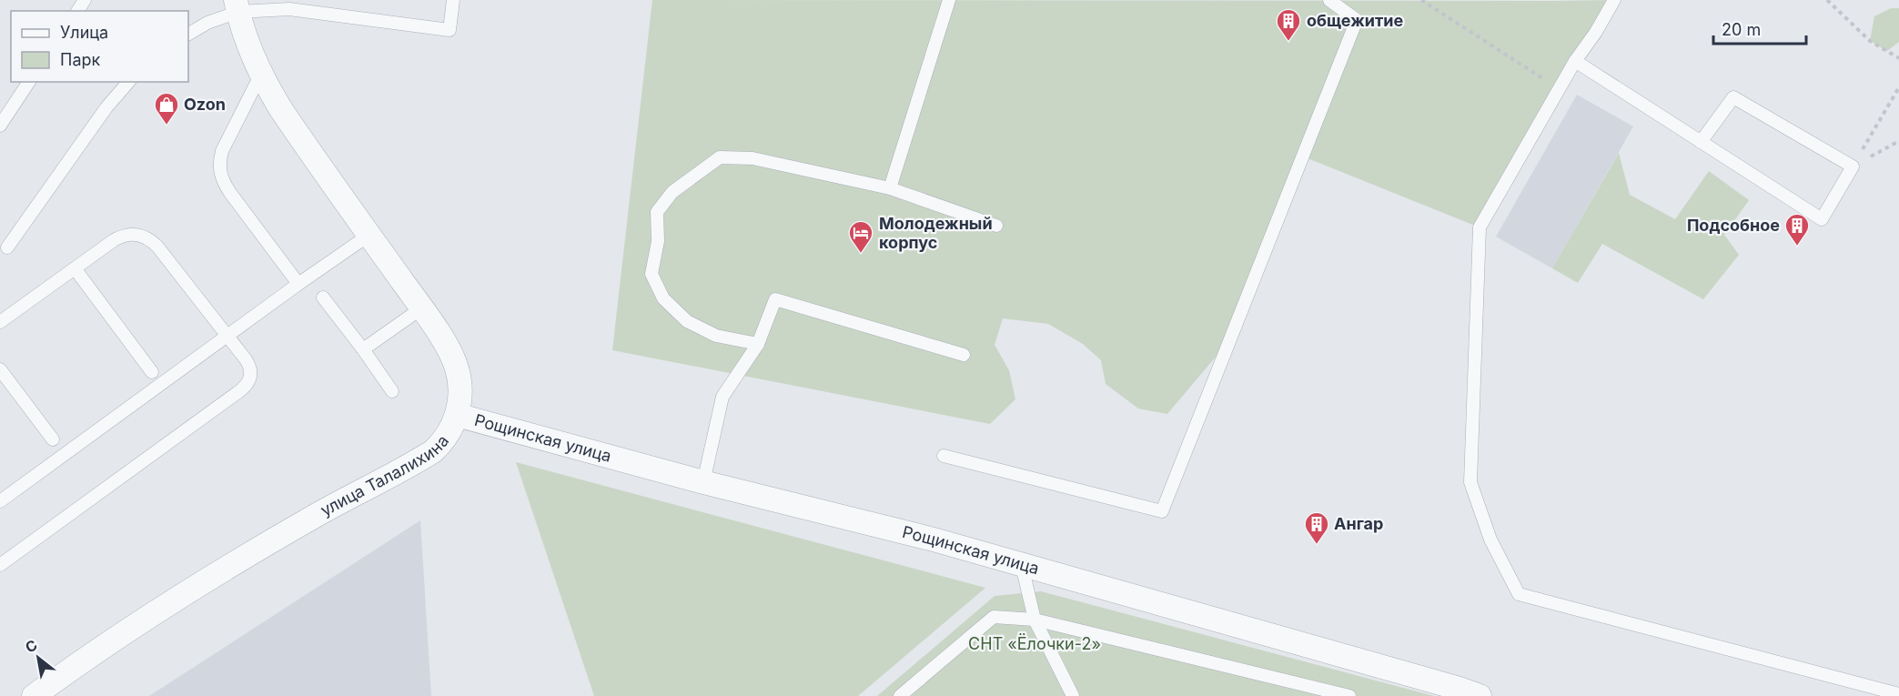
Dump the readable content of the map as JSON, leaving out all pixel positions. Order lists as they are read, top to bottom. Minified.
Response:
{"streets":{"street":["Рощинская улица","улица Талалихина"]},"crossings":[["Рощинская улица","улица Талалихина"]],"parks":["СНТ «Ёлочки-2»"],"places":{"building":["общежитие","Подсобное","Ангар"],"shop":["Ozon"],"hotel":["Молодежный корпус"]},"legend":["Улица","Парк"],"scale_bar":"20 m","north":"top left"}
